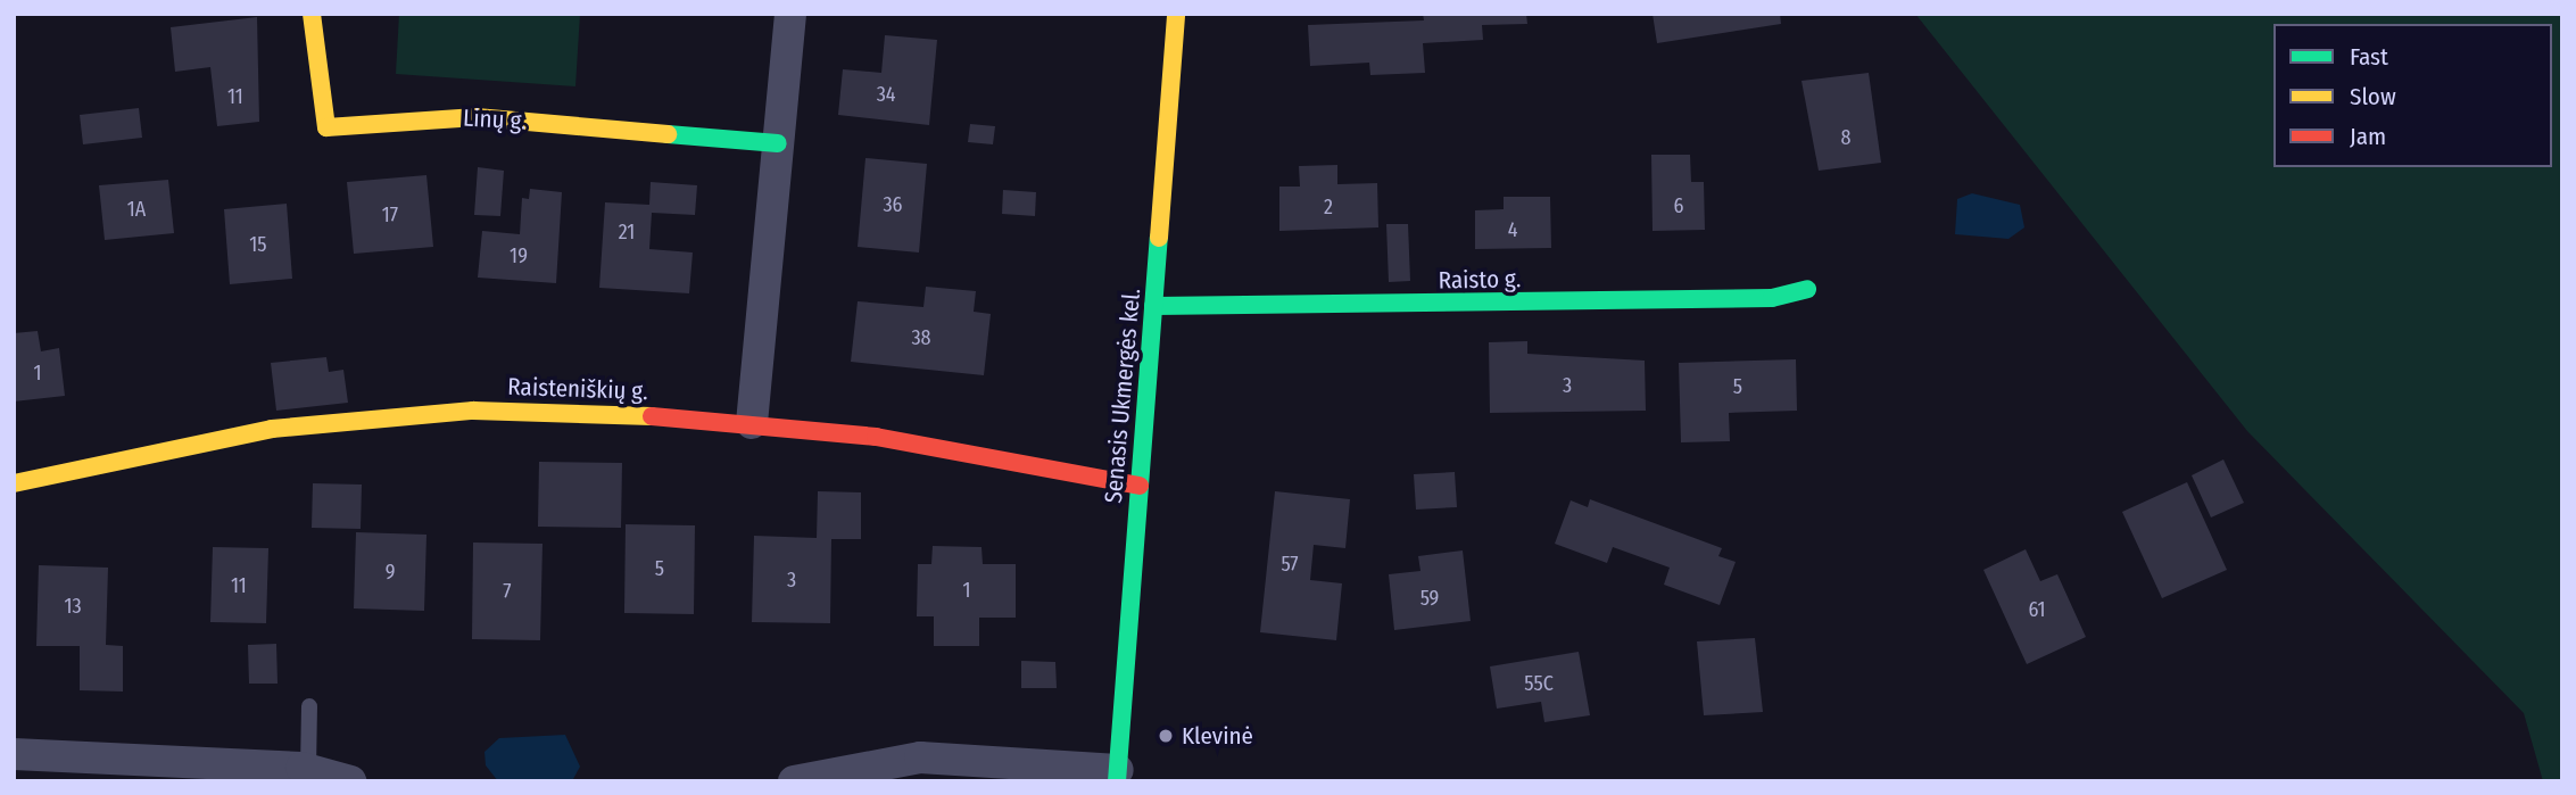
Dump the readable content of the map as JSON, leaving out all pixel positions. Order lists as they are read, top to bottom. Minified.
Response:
{"streets":{"street":["Linų g.","Raisto g.","Raisteniškių g.","Senasis Ukmergės kel."]},"crossings":[["Raisto g.","Senasis Ukmergės kel."],["Raisteniškių g.","Senasis Ukmergės kel."]],"places":["Klevinė"],"house_numbers":["34","11","8","36","6","2","1A","17","4","21","15","19","38","1","3","5","57","5","9","3","11","1","7","59","13","61","55C"],"legend":["Fast","Slow","Jam"]}
